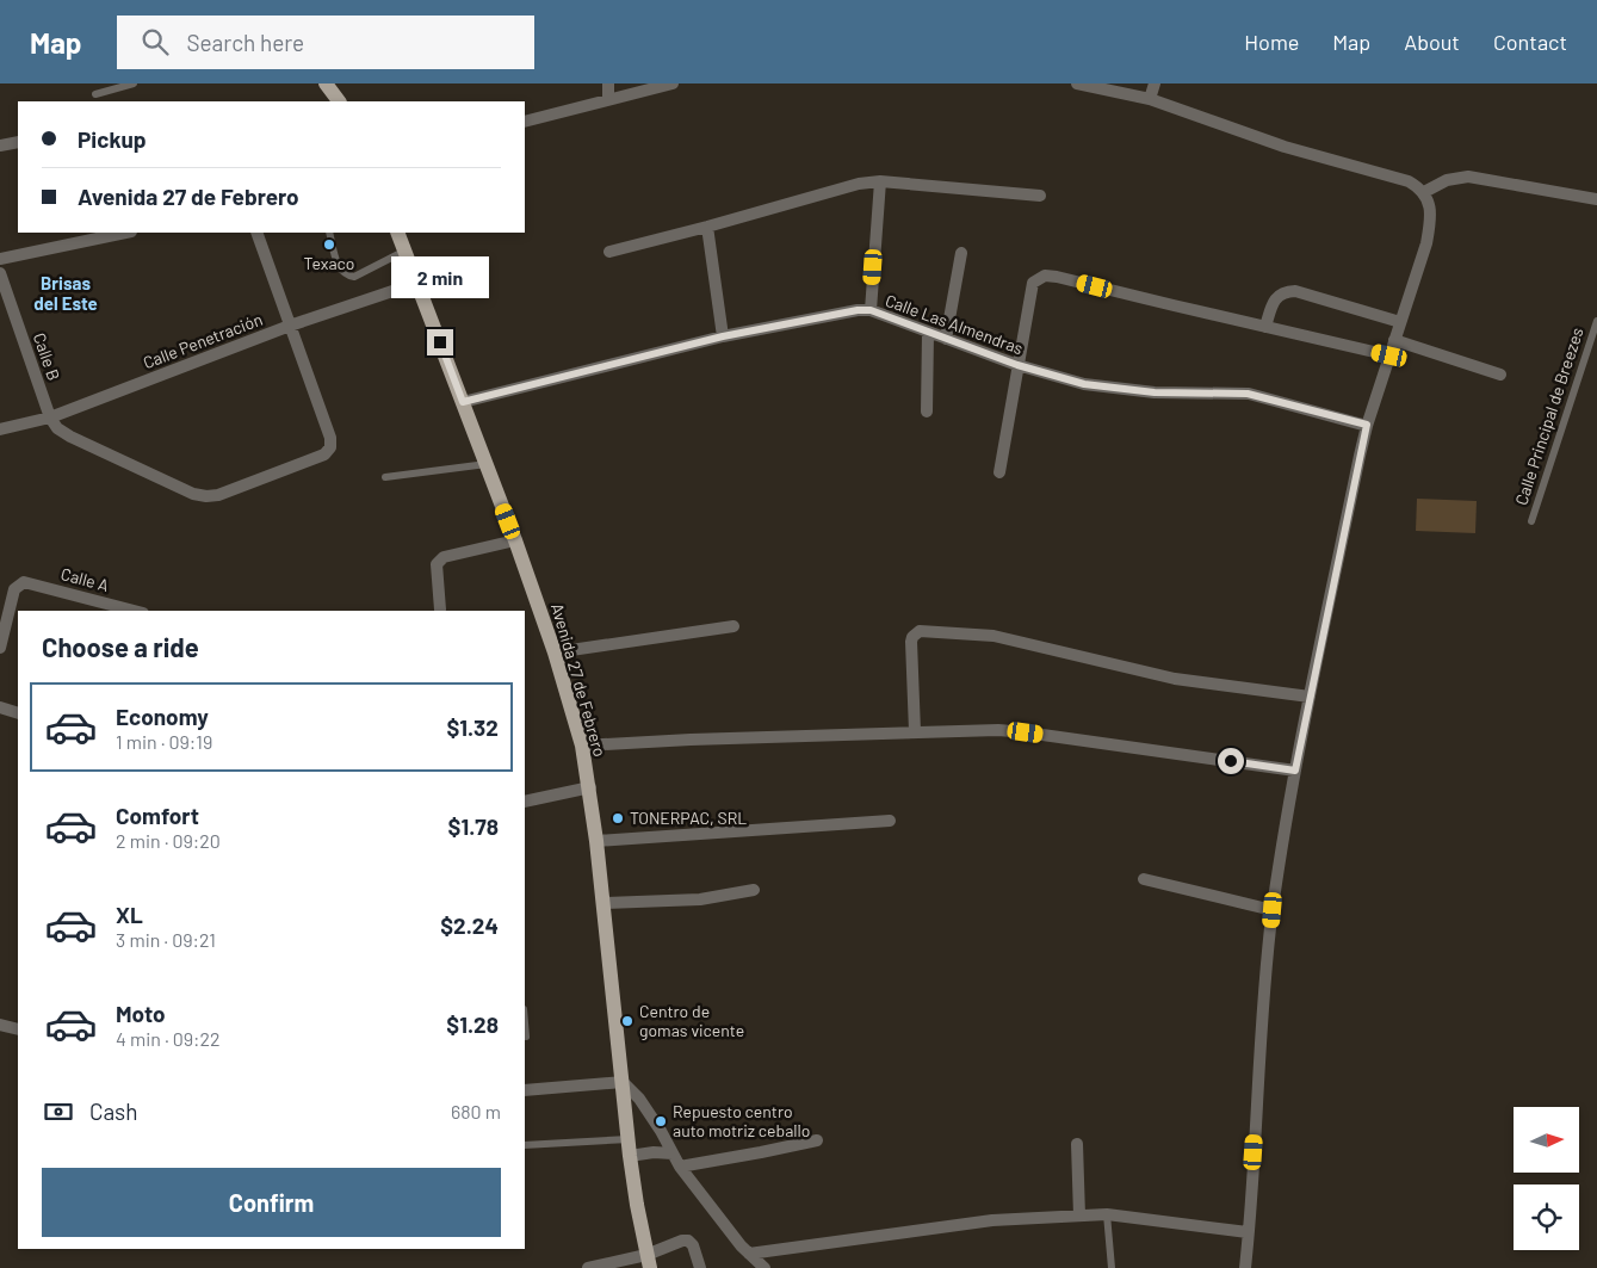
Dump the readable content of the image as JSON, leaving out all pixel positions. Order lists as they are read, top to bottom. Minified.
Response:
{"streets":{"main road":["Avenida 27 de Febrero"],"street":["Calle Las Almendras","Calle Penetración","Calle B","Calle A"],"lane":["Calle Principal de Breezes"]},"crossings":[["Calle Las Almendras","Avenida 27 de Febrero"],["Calle Penetración","Calle B"],["Calle Penetración","Avenida 27 de Febrero"]],"districts":["Brisas del Este"],"places":["Texaco","TONERPAC, SRL","Centro de gomas vicente","Repuesto centro auto motriz ceballo"],"north":"right","page":{"header":"Map","search":"Search here","nav":["Home","Map","About","Contact"],"banner":["Pickup","Avenida 27 de Febrero"],"bubble":"2 min","heading":"Choose a ride","list":[{"name":"Economy","note":"1 min · 09:19","value":"$1.32"},{"name":"Comfort","note":"2 min · 09:20","value":"$1.78"},{"name":"XL","note":"3 min · 09:21","value":"$2.24"},{"name":"Moto","note":"4 min · 09:22","value":"$1.28"}],"pay":["Cash","680 m"],"buttons":"Confirm"}}
